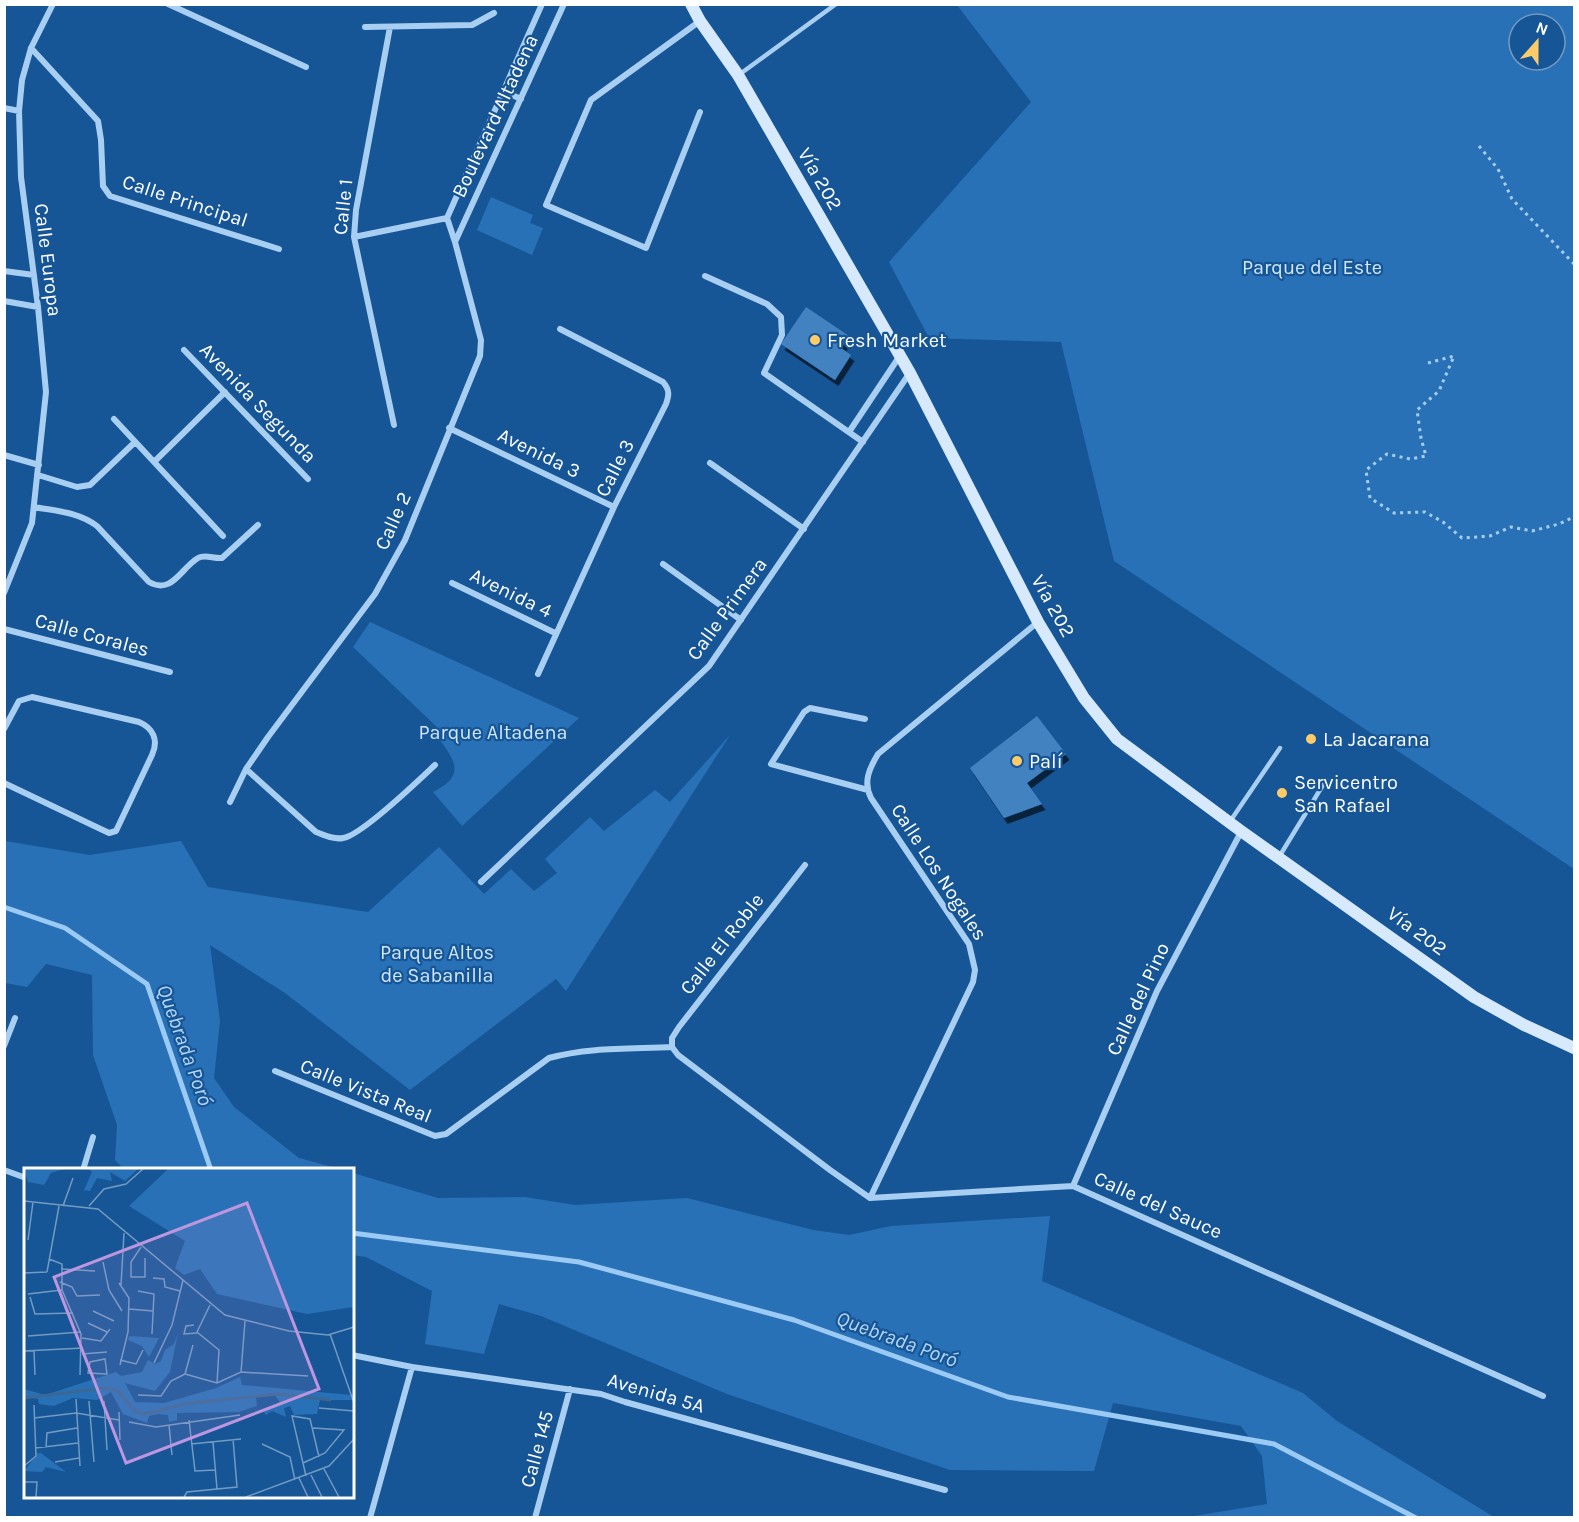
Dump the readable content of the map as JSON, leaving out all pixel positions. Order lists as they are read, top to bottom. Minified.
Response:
{"streets":{"main road":["Vía 202"],"street":["Boulevard Altadena","Calle Principal","Calle 1","Calle Europa","Avenida Segunda","Avenida 3","Calle 3","Calle 2","Avenida 4","Calle Primera","Calle Corales","Calle Los Nogales","Calle El Roble","Calle del Pino","Calle Vista Real","Calle del Sauce","Avenida 5A","Calle 145"]},"crossings":[["Boulevard Altadena","Calle 2"],["Vía 202","Calle Primera"],["Vía 202","Calle Los Nogales"],["Vía 202","Calle del Pino"],["Calle Principal","Calle Europa"],["Avenida 3","Calle 3"],["Avenida 3","Calle 2"],["Calle 3","Avenida 4"],["Calle Los Nogales","Calle del Sauce"],["Calle El Roble","Calle Vista Real"],["Calle del Pino","Calle del Sauce"],["Avenida 5A","Calle 145"]],"water":["Quebrada Poró"],"parks":["Parque del Este","Parque Altadena","Parque Altos de Sabanilla"],"places":["Fresh Market","La Jacarana","Palí","Servicentro San Rafael"],"north":"top"}
